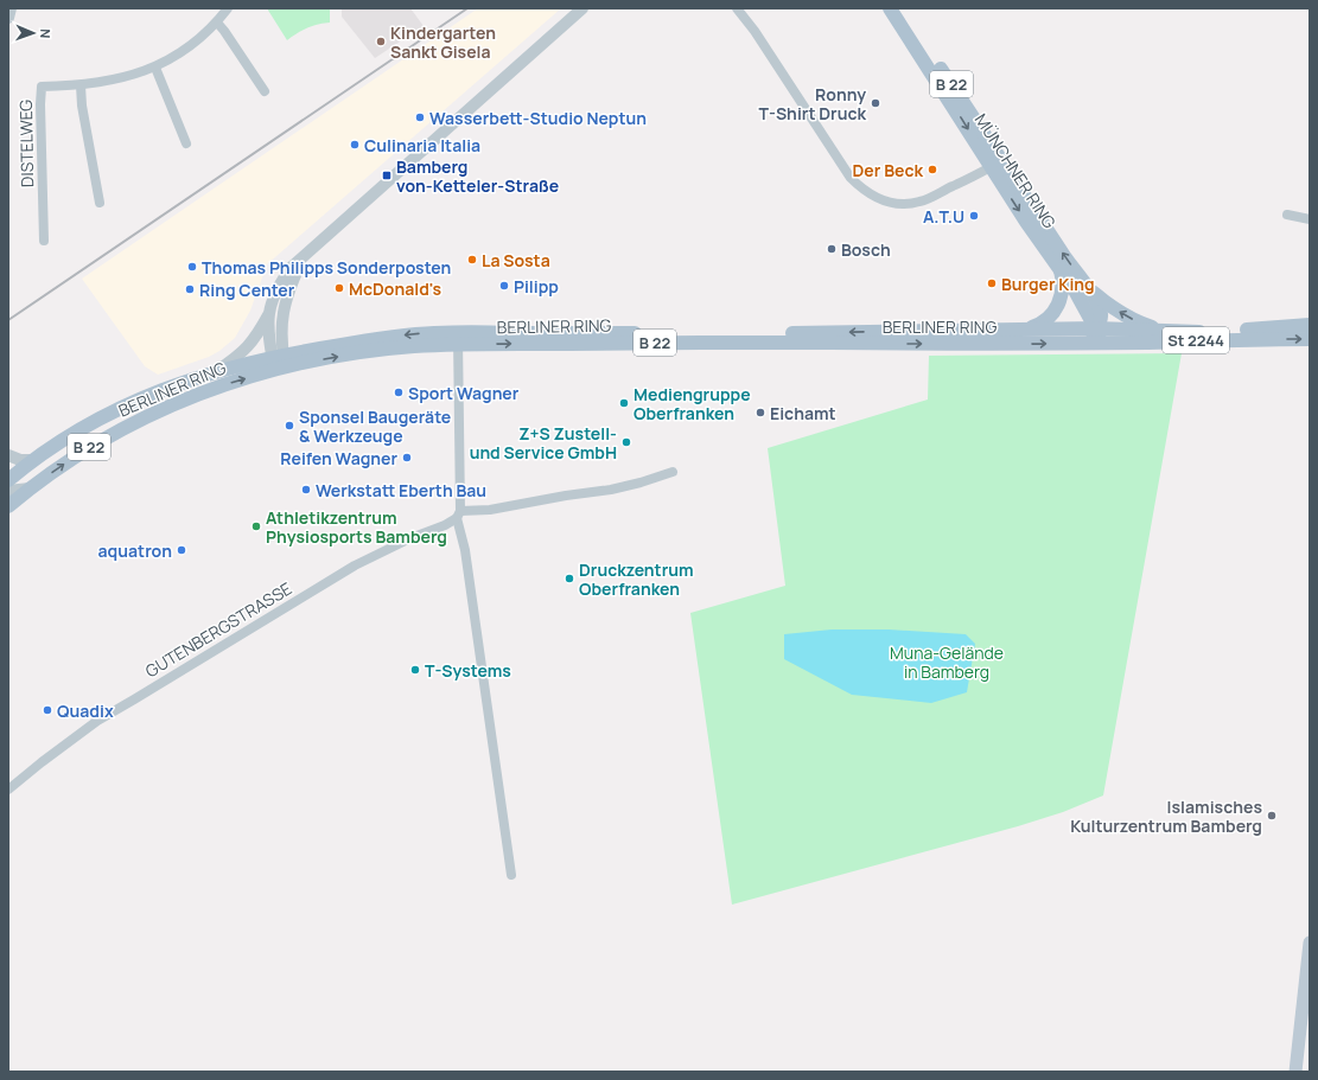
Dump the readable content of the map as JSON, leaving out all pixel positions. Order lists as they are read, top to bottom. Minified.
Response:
{"streets":{"main road":["B 22","MÜNCHNER RING","BERLINER RING","St 2244"],"street":["DISTELWEG","GUTENBERGSTRASSE"]},"crossings":[["B 22","MÜNCHNER RING"],["B 22","BERLINER RING"],["MÜNCHNER RING","BERLINER RING"]],"parks":["Muna-Gelände in Bamberg"],"places":{"other":["Kindergarten Sankt Gisela","Ronny T-Shirt Druck","Wasserbett-Studio Neptun","Culinaria Italia","Der Beck","A.T.U","Bosch","La Sosta","Thomas Philipps Sonderposten","Burger King","Pilipp","McDonald's","Ring Center","Sport Wagner","Mediengruppe Oberfranken","Eichamt","Sponsel Baugeräte & Werkzeuge","Z+S Zustell- und Service GmbH","Reifen Wagner","Werkstatt Eberth Bau","Athletikzentrum Physiosports Bamberg","aquatron","Druckzentrum Oberfranken","T-Systems","Quadix","Islamisches Kulturzentrum Bamberg"],"transit":["Bamberg von-Ketteler-Straße"]},"north":"right"}
